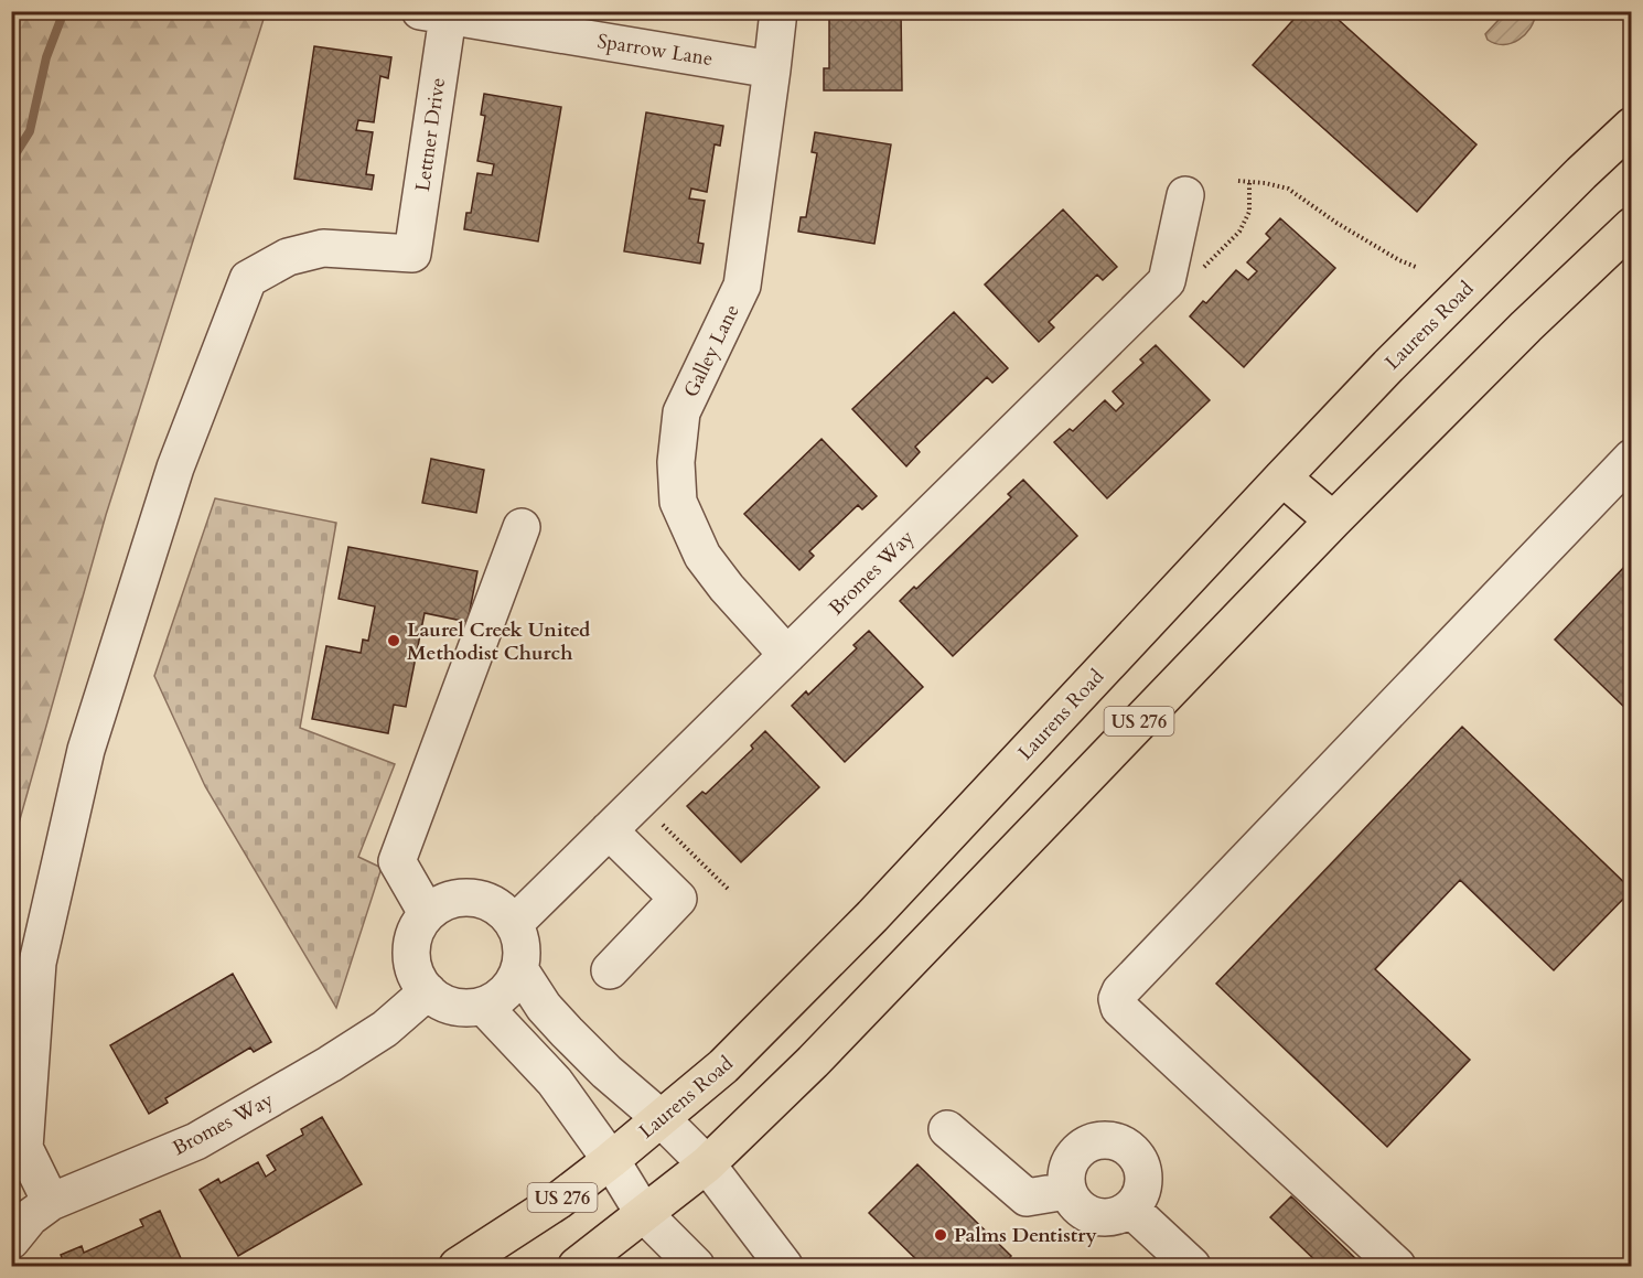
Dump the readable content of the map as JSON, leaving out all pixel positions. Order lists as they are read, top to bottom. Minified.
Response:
{"streets":{"main road":["Laurens Road","US 276"],"street":["Sparrow Lane","Lettner Drive","Galley Lane","Bromes Way"]},"crossings":[["Sparrow Lane","Lettner Drive"],["Sparrow Lane","Galley Lane"],["Lettner Drive","Bromes Way"],["Galley Lane","Bromes Way"]],"places":["Laurel Creek United Methodist Church","Palms Dentistry"]}
